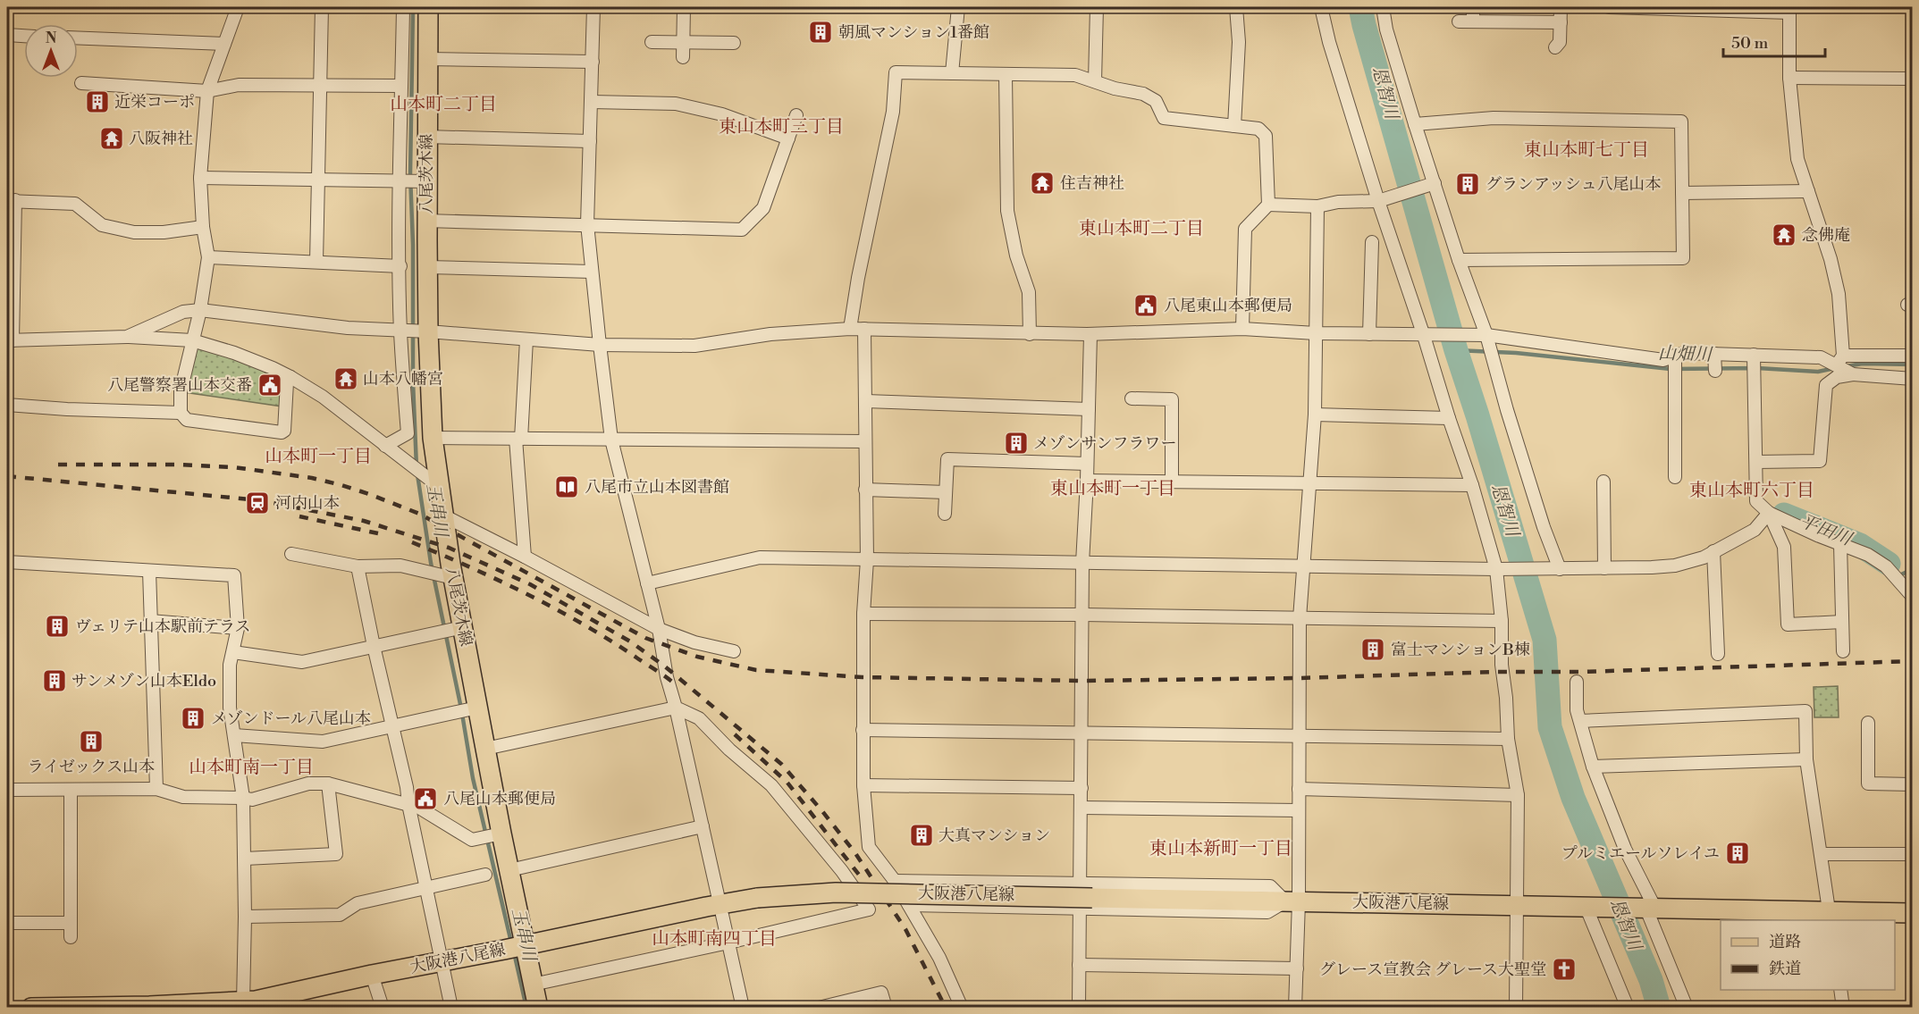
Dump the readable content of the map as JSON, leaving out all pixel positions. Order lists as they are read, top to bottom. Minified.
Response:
{"streets":{"main road":["八尾茨木線","大阪港八尾線"]},"crossings":[["八尾茨木線","大阪港八尾線"]],"districts":["山本町二丁目","東山本町三丁目","東山本町七丁目","東山本町二丁目","山本町一丁目","東山本町一丁目","東山本町六丁目","山本町南一丁目","東山本新町一丁目","山本町南四丁目"],"water":["恩智川","山畑川","玉串川","平田川"],"places":{"building":["朝風マンション1番館","近栄コーポ","グランアッシュ八尾山本","メゾンサンフラワー","ヴェリテ山本駅前テラス","富士マンションB棟","サンメゾン山本Eldo","メゾンドール八尾山本","ライゼックス山本","大真マンション","プルミエールソレイユ"],"temple":["八阪神社","住吉神社","念佛庵","山本八幡宮"],"public building":["八尾東山本郵便局","八尾警察署山本交番","八尾山本郵便局"],"library":["八尾市立山本図書館"],"station":["河内山本"],"church":["グレース宣教会 グレース大聖堂"]},"legend":["道路","鉄道"],"scale_bar":"50 m","north":"top"}
